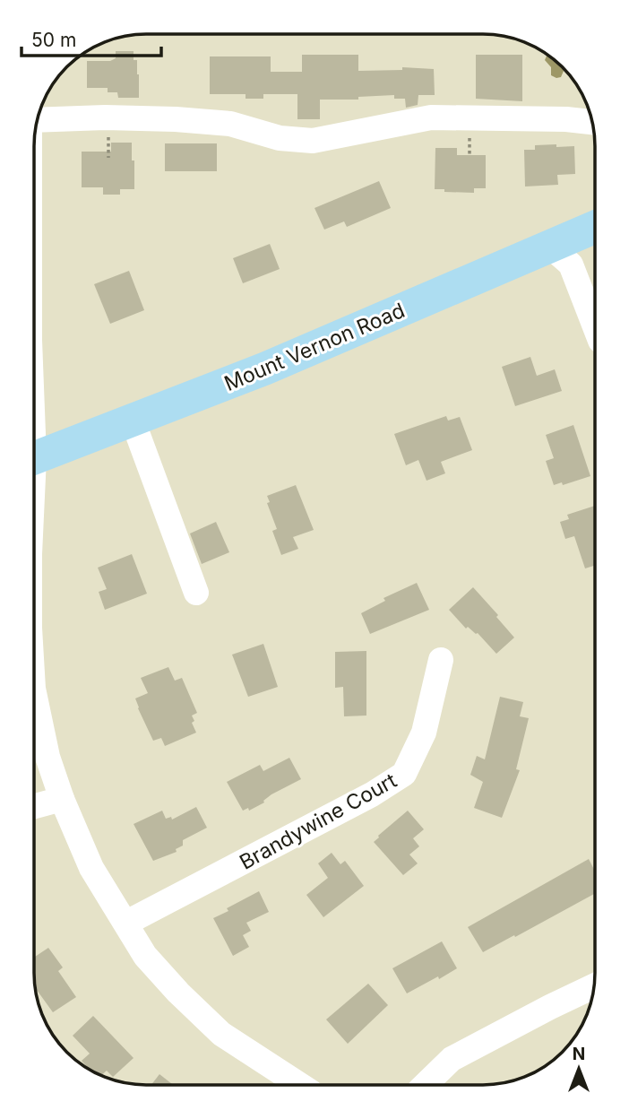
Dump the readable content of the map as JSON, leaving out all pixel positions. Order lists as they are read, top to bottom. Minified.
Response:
{"streets":{"main road":["Mount Vernon Road"],"street":["Brandywine Court"]},"scale_bar":"50 m","north":"top"}
